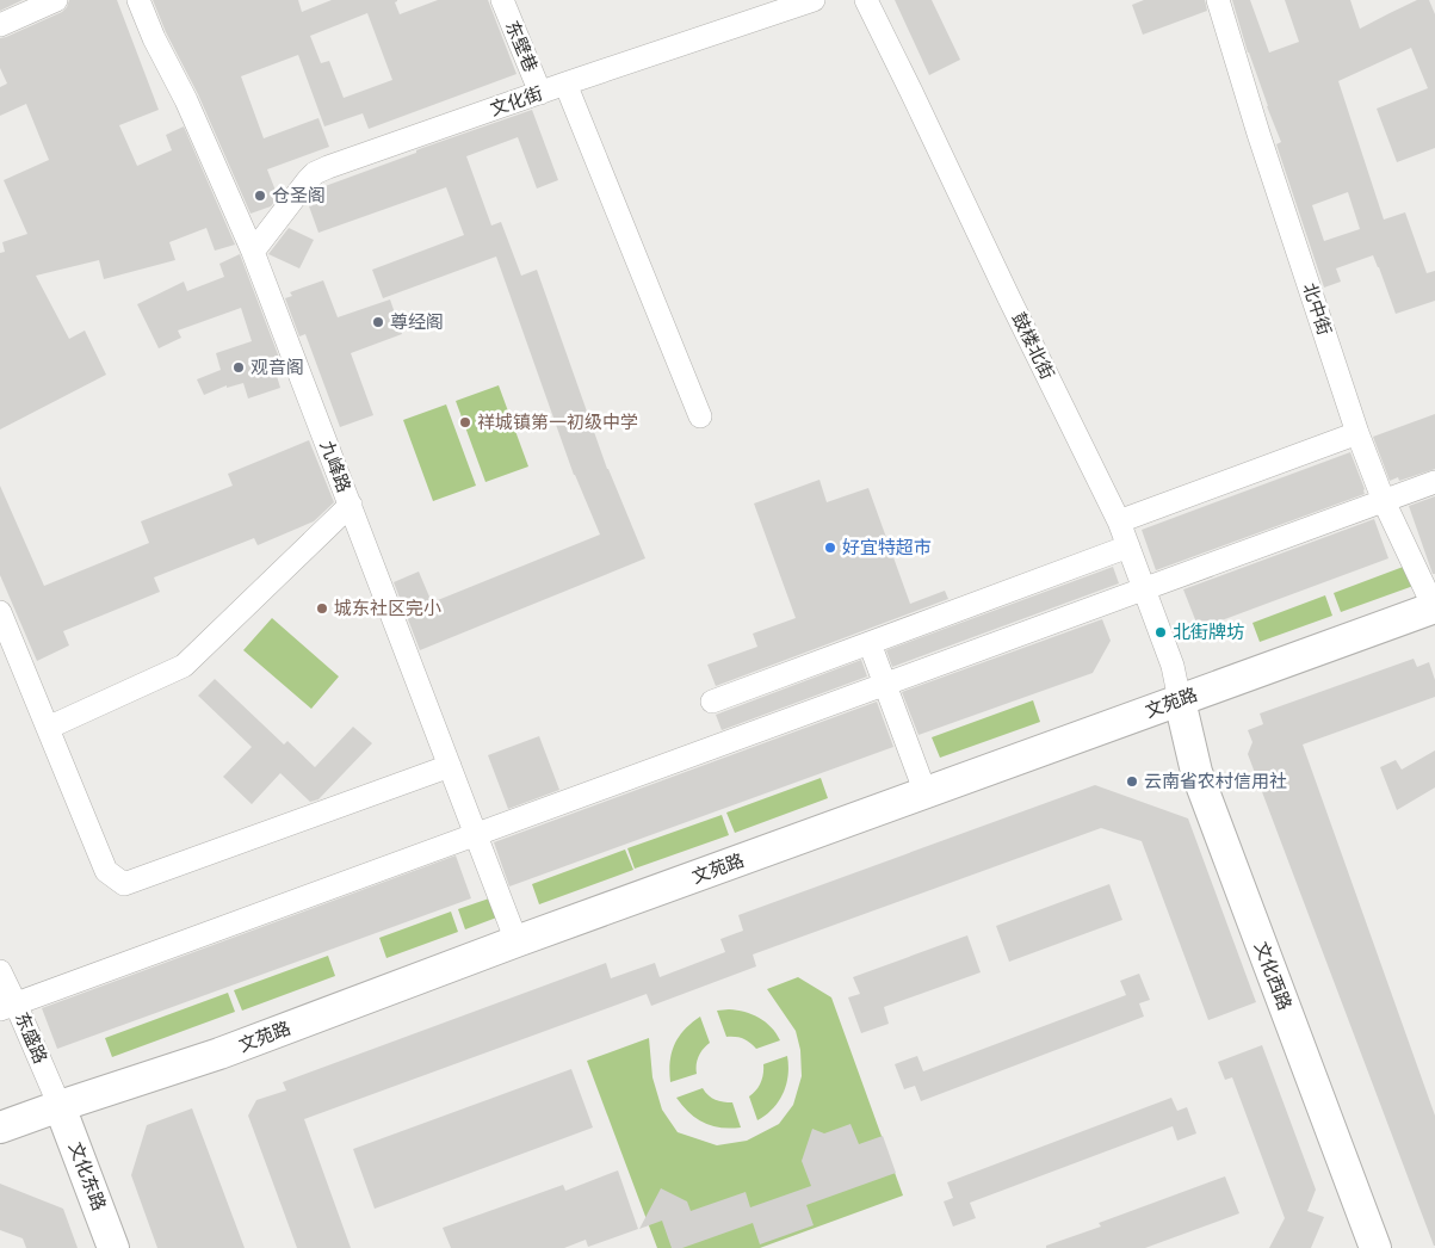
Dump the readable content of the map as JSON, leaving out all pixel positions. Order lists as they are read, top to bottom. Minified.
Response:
{"streets":{"main road":["文苑路","文化西路","文化东路"],"street":["东壁巷","文化街","北中街","鼓楼北街","九峰路","东盛路"]},"crossings":[["东壁巷","文化街"],["文化街","九峰路"],["北中街","文苑路"],["鼓楼北街","文苑路"],["鼓楼北街","文化西路"],["九峰路","文苑路"],["文苑路","文化西路"],["文苑路","东盛路"],["文苑路","文化东路"],["东盛路","文化东路"]],"places":["仓圣阁","尊经阁","观音阁","祥城镇第一初级中学","好宜特超市","城东社区完小","北街牌坊","云南省农村信用社"]}
